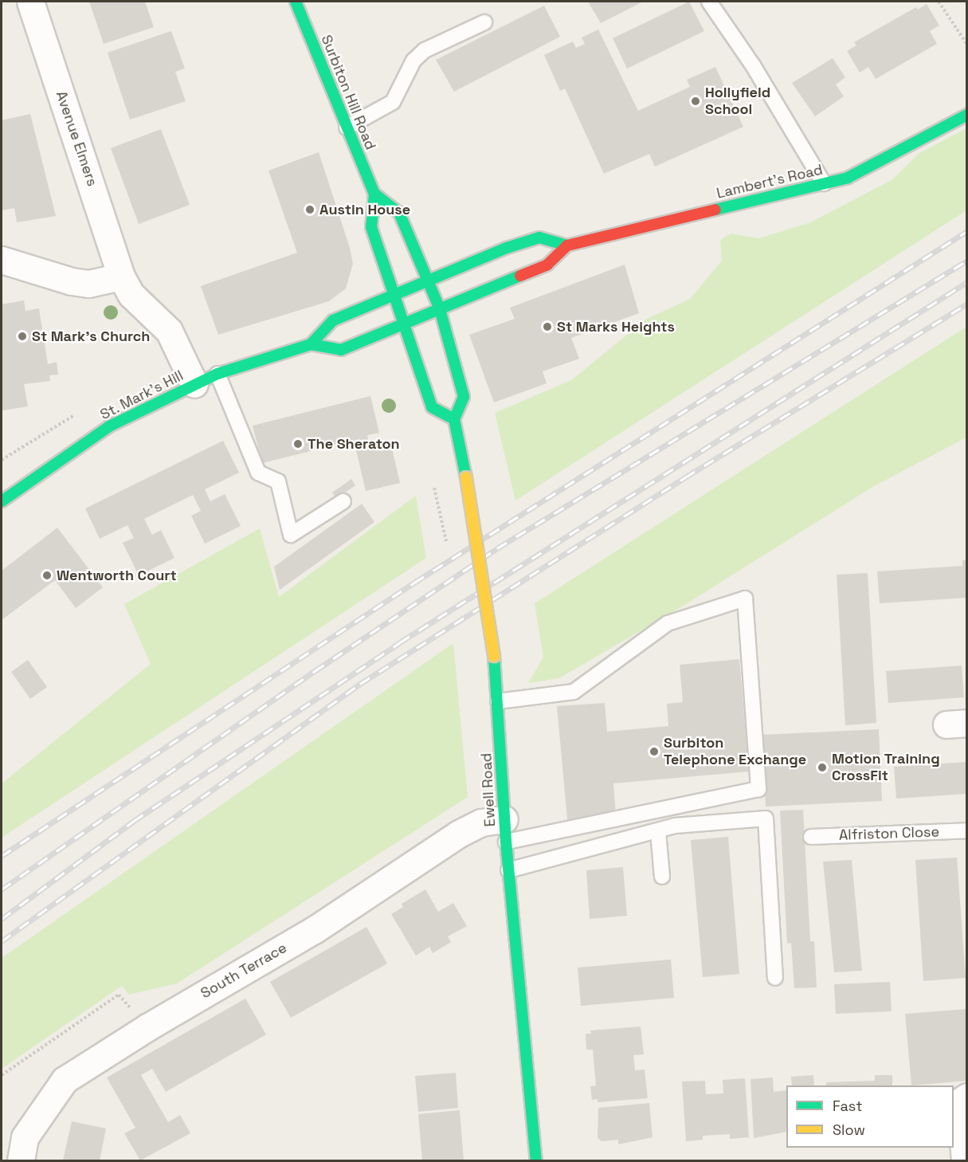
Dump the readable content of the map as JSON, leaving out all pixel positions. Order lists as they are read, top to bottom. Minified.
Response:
{"streets":{"main road":["Surbiton Hill Road","Lambert's Road","St. Mark's Hill","Ewell Road"],"street":["Avenue Elmers","South Terrace"],"lane":["Alfriston Close"]},"crossings":[["Surbiton Hill Road","Lambert's Road"],["Surbiton Hill Road","St. Mark's Hill"],["Avenue Elmers","St. Mark's Hill"],["Ewell Road","South Terrace"]],"places":["Hollyfield School","Austin House","St Marks Heights","St Mark's Church","The Sheraton","Wentworth Court","Surbiton Telephone Exchange","Motion Training CrossFit"],"legend":["Fast","Slow"]}
